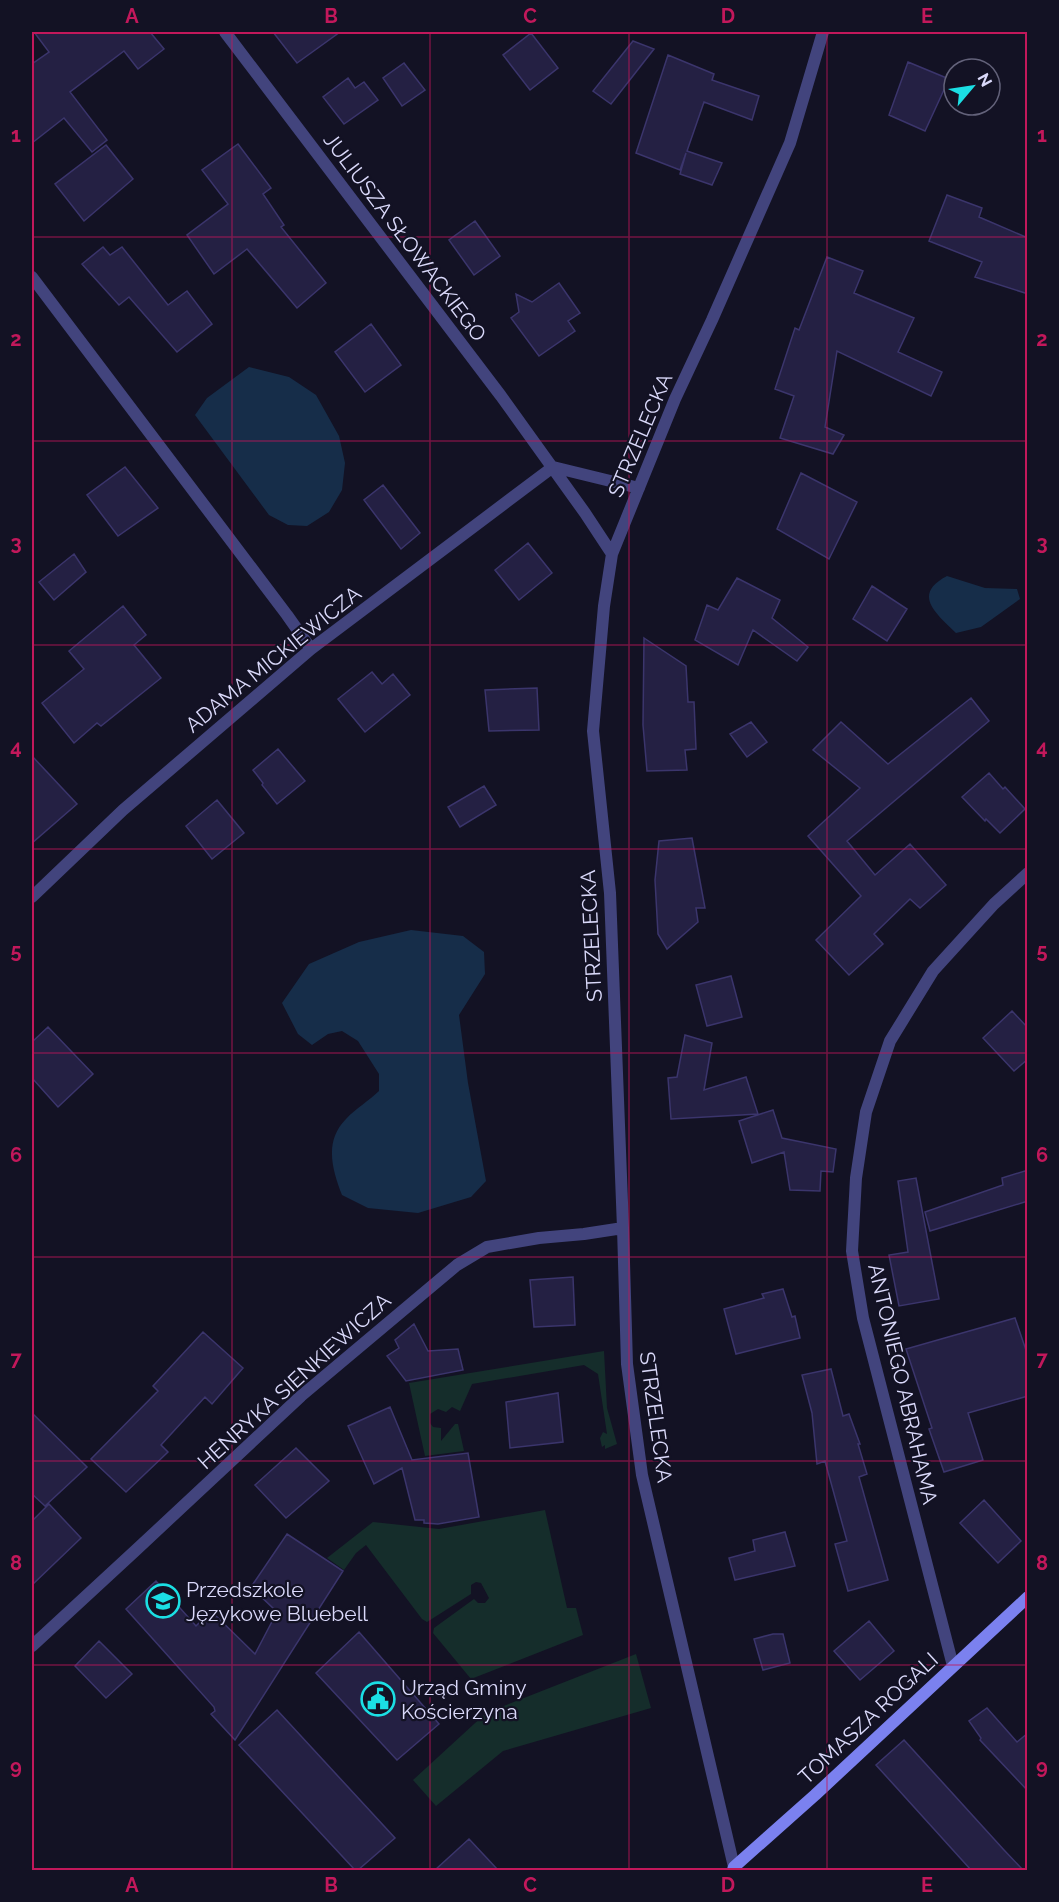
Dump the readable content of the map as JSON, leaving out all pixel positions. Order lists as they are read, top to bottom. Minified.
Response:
{"streets":{"street":["JULIUSZA SŁOWACKIEGO","STRZELECKA","ADAMA MICKIEWICZA","HENRYKA SIENKIEWICZA","ANTONIEGO ABRAHAMA","TOMASZA ROGALI"]},"crossings":[["JULIUSZA SŁOWACKIEGO","STRZELECKA"],["JULIUSZA SŁOWACKIEGO","ADAMA MICKIEWICZA"],["STRZELECKA","HENRYKA SIENKIEWICZA"],["STRZELECKA","TOMASZA ROGALI"],["ANTONIEGO ABRAHAMA","TOMASZA ROGALI"]],"places":{"school or university":["Przedszkole Językowe Bluebell"],"public building":["Urząd Gminy Kościerzyna"]},"north":"top right","grid":{"columns":["A","B","C","D","E"],"rows":["1","2","3","4","5","6","7","8","9"]}}
